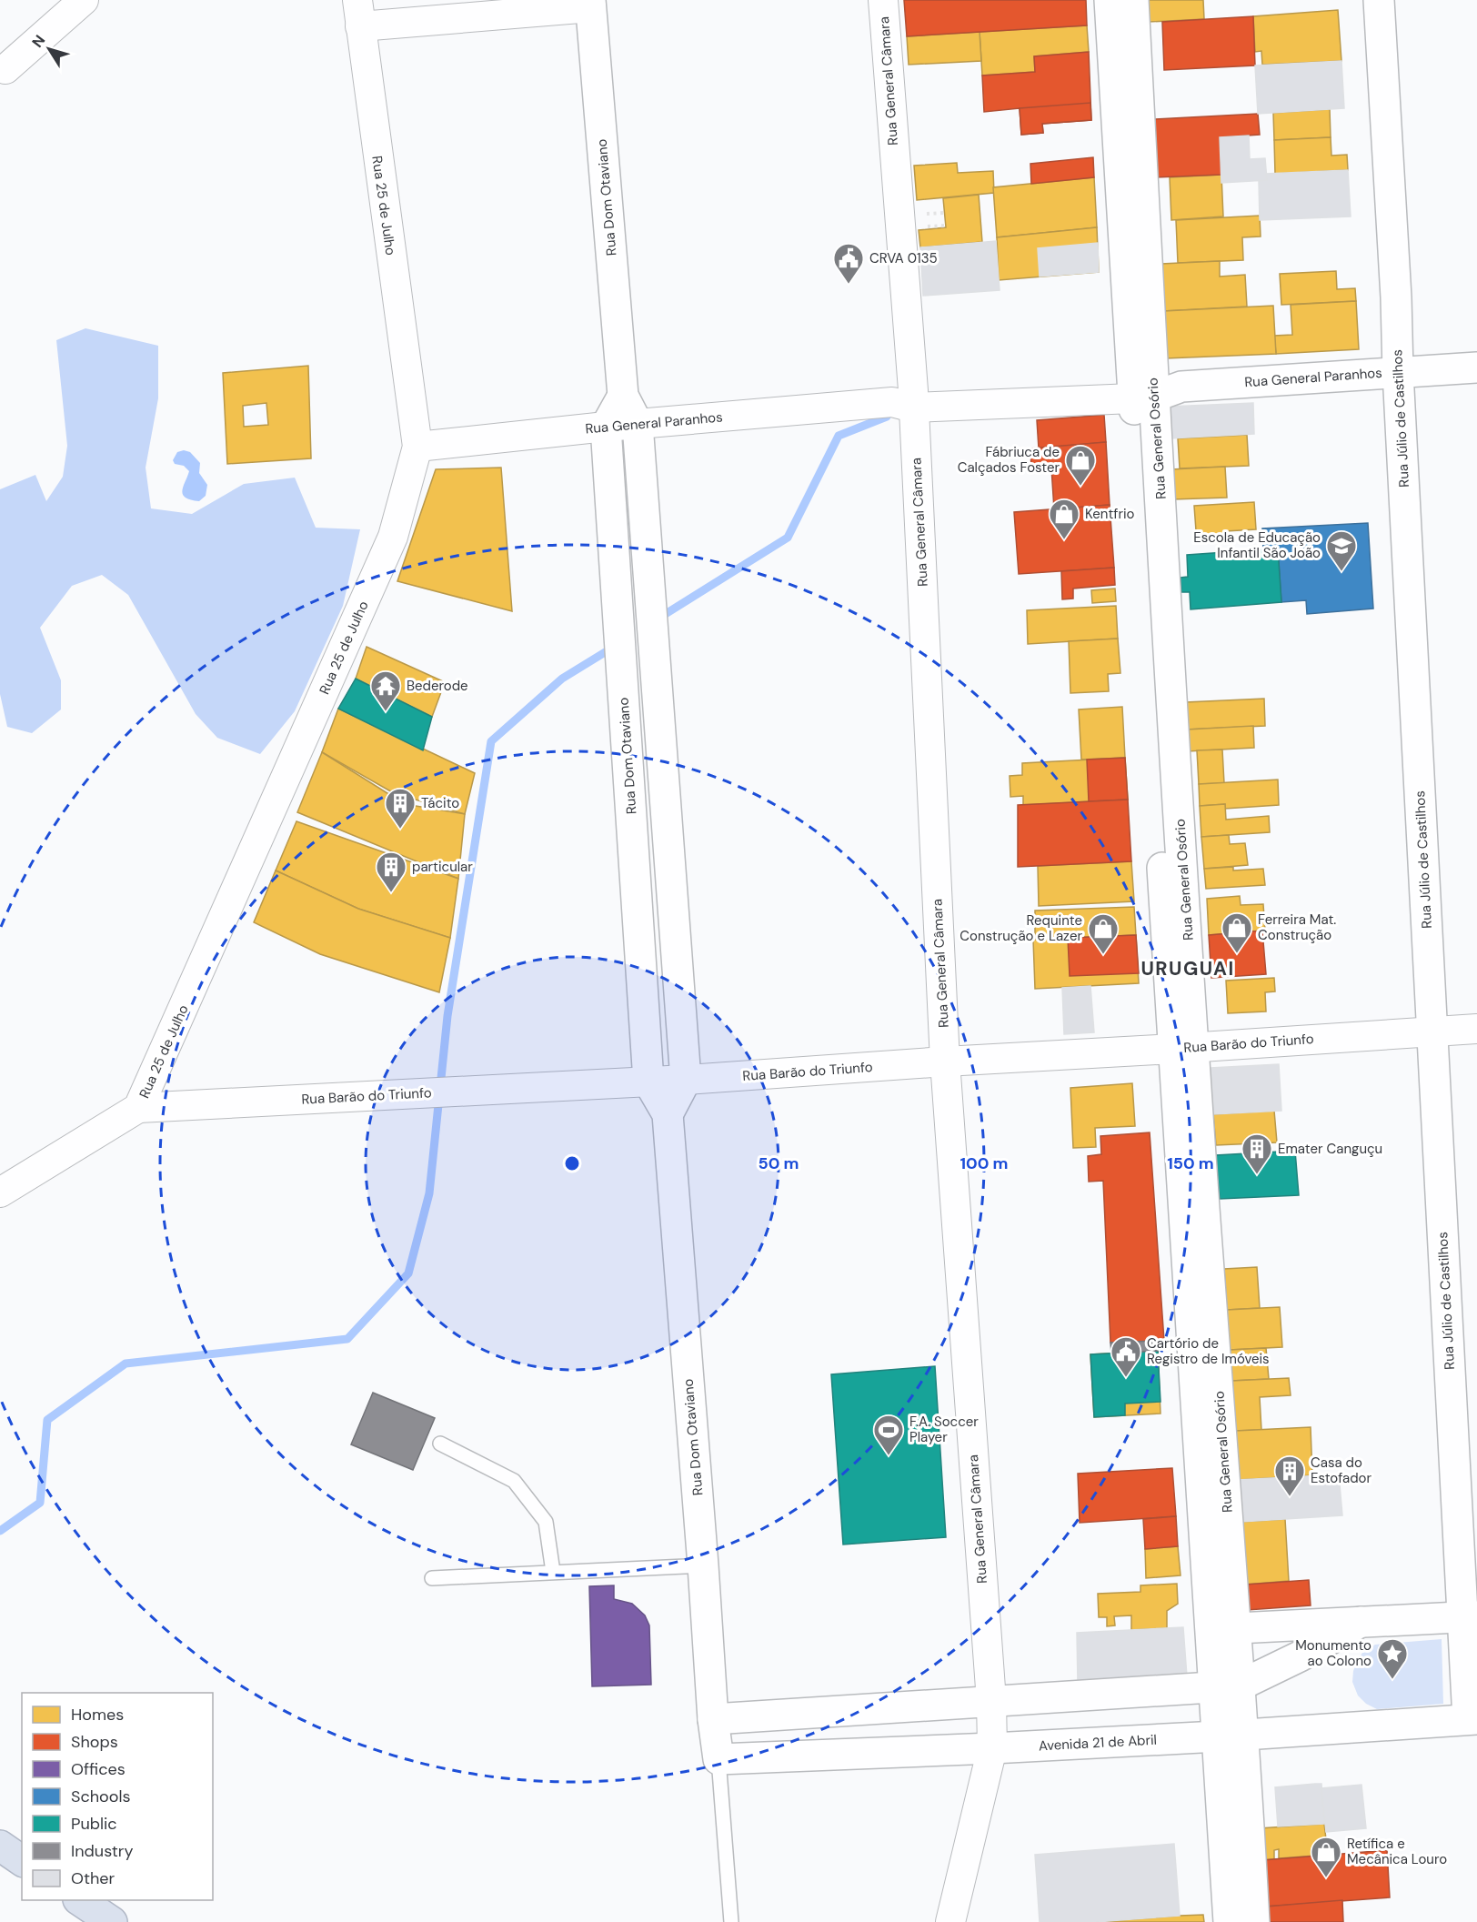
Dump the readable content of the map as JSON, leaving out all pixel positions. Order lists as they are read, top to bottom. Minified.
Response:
{"streets":{"street":["Rua General Câmara","Rua Dom Otaviano","Rua 25 de Julho","Rua General Paranhos","Rua Júlio de Castilhos","Rua General Osório","Rua Barão do Triunfo","Avenida 21 de Abril"]},"crossings":[["Rua General Câmara","Rua General Paranhos"],["Rua General Câmara","Rua Barão do Triunfo"],["Rua General Câmara","Avenida 21 de Abril"],["Rua Dom Otaviano","Rua General Paranhos"],["Rua Dom Otaviano","Rua Barão do Triunfo"],["Rua Dom Otaviano","Avenida 21 de Abril"],["Rua 25 de Julho","Rua General Paranhos"],["Rua 25 de Julho","Rua Barão do Triunfo"],["Rua General Paranhos","Rua Júlio de Castilhos"],["Rua General Paranhos","Rua General Osório"],["Rua Júlio de Castilhos","Rua Barão do Triunfo"],["Rua Júlio de Castilhos","Avenida 21 de Abril"],["Rua General Osório","Rua Barão do Triunfo"],["Rua General Osório","Avenida 21 de Abril"]],"districts":["URUGUAI"],"places":{"public building":["CRVA 0135","Cartório de Registro de Imóveis"],"shop":["Fábriuca de Calçados Foster","Kentfrio","Ferreira Mat. Construção","Requinte Construção e Lazer","Retífica e Mecânica Louro"],"school or university":["Escola de Educação Infantil São João"],"temple":["Bederode"],"building":["Tácito","particular","Emater Canguçu","Casa do Estofador"],"sports":["F.A. Soccer Player"],"place":["Monumento ao Colono"]},"legend":["Homes","Shops","Offices","Schools","Public","Industry","Other"],"north":"top left","rings":["50 m","100 m","150 m"]}
